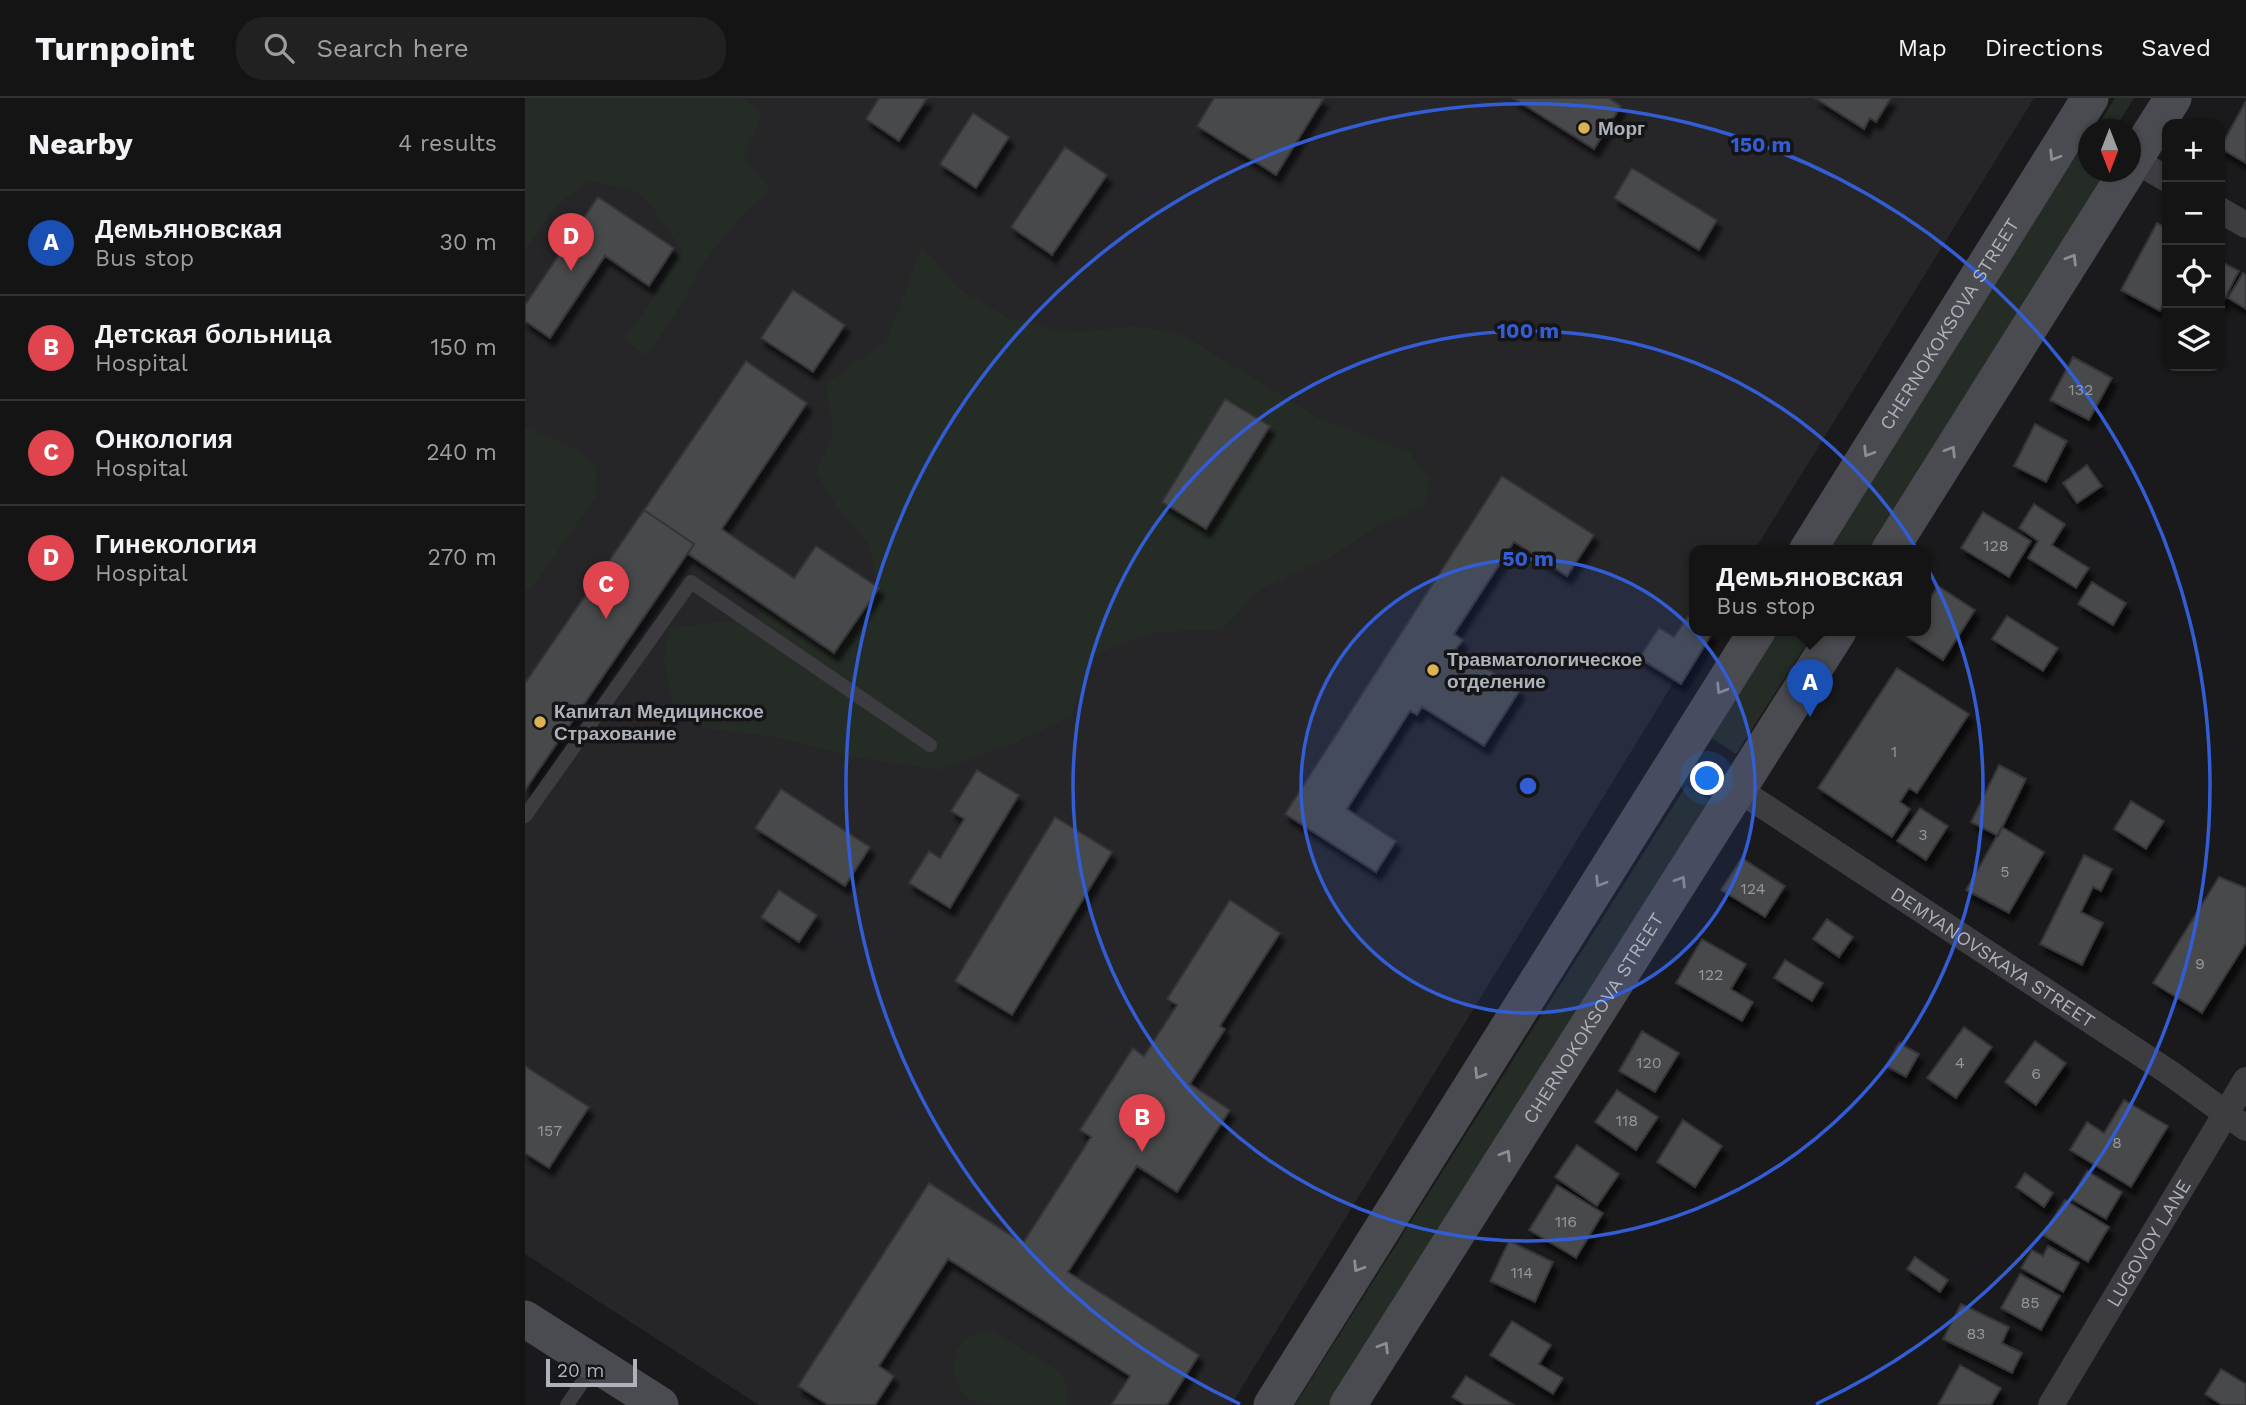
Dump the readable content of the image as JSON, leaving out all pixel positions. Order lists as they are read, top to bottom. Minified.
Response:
{"streets":{"street":["CHERNOKOKSOVA STREET","DEMYANOVSKAYA STREET","LUGOVOY LANE"]},"crossings":[["CHERNOKOKSOVA STREET","DEMYANOVSKAYA STREET"],["DEMYANOVSKAYA STREET","LUGOVOY LANE"]],"places":["Морг","Травматологическое отделение","Капитал Медицинское Страхование"],"house_numbers":["132","128","1","3","5","124","9","122","120","4","6","118","157","8","116","114","85","83"],"scale_bar":"20 m","north":"bottom","page":{"header":"Turnpoint","search":"Search here","nav":["Map","Directions","Saved"],"heading":["Nearby","4 results"],"map_buttons":["+","−"],"list":[{"mark":"A","name":"Демьяновская","note":"Bus stop","value":"30 m"},{"mark":"B","name":"Детская больница","note":"Hospital","value":"150 m"},{"mark":"C","name":"Онкология","note":"Hospital","value":"240 m"},{"mark":"D","name":"Гинекология","note":"Hospital","value":"270 m"}],"pins":["D","C","A","B"],"popup":["Демьяновская","Bus stop"],"scale":"20 m"},"rings":["150 m","100 m","50 m"]}
